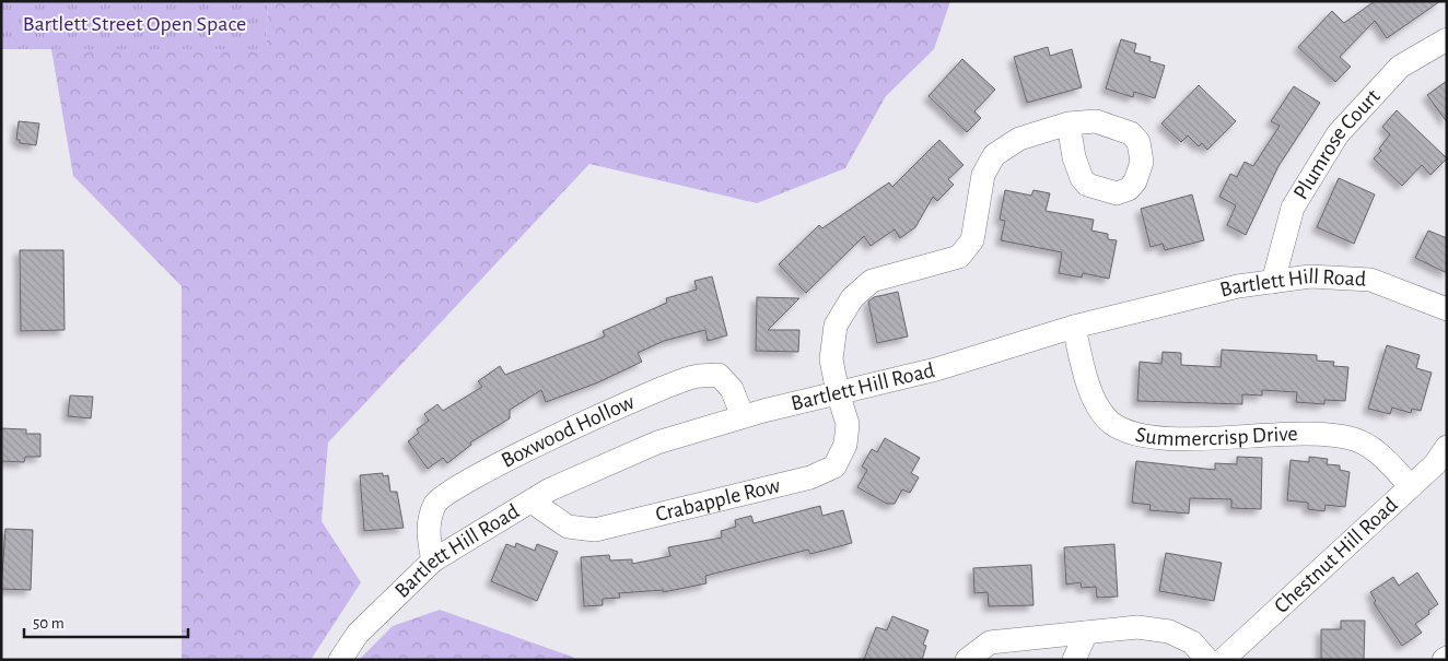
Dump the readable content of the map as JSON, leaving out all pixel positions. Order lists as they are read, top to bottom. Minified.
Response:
{"streets":{"street":["Plumrose Court","Bartlett Hill Road","Boxwood Hollow","Summercrisp Drive","Crabapple Row","Chestnut Hill Road"]},"crossings":[["Plumrose Court","Bartlett Hill Road"],["Bartlett Hill Road","Boxwood Hollow"],["Bartlett Hill Road","Summercrisp Drive"],["Bartlett Hill Road","Crabapple Row"],["Summercrisp Drive","Chestnut Hill Road"]],"parks":["Bartlett Street Open Space"],"scale_bar":"50 m"}
